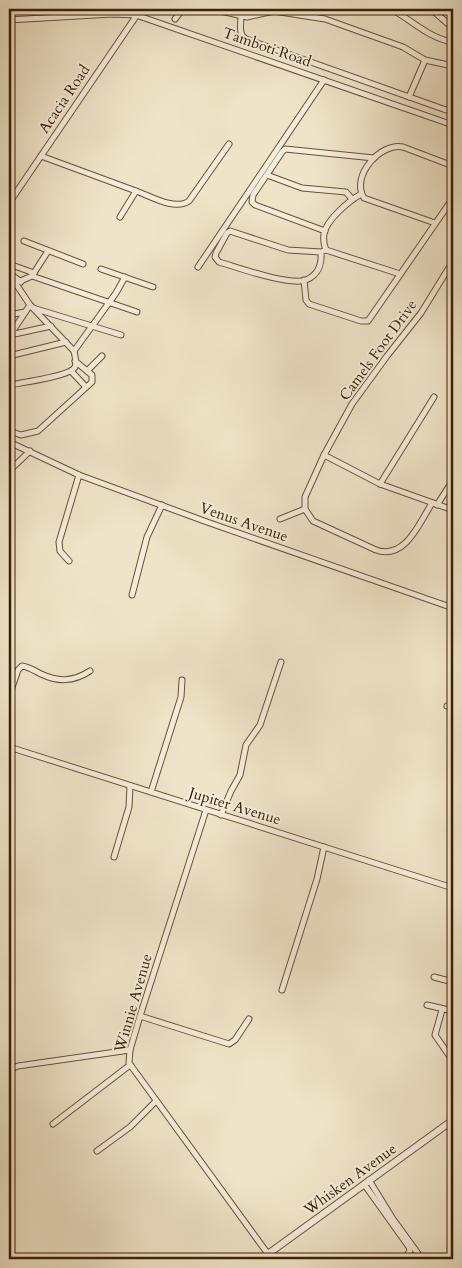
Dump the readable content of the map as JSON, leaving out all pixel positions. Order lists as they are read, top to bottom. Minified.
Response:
{"streets":{"street":["Tamboti Road","Acacia Road","Camels Foot Drive","Venus Avenue","Jupiter Avenue","Winnie Avenue","Whisken Avenue"]},"crossings":[["Tamboti Road","Acacia Road"],["Jupiter Avenue","Winnie Avenue"],["Winnie Avenue","Whisken Avenue"]]}
